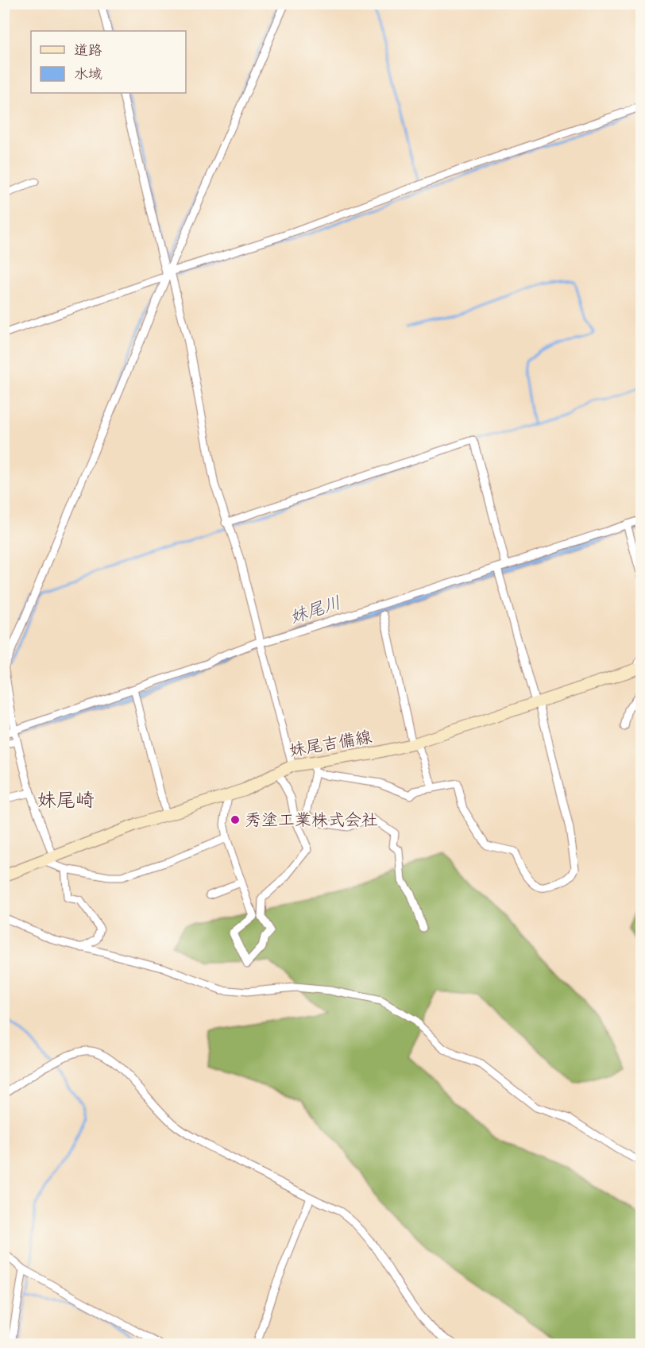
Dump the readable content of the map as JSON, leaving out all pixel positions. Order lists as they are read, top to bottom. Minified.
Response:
{"streets":{"main road":["妹尾吉備線"]},"districts":["妹尾崎"],"water":["妹尾川"],"places":["秀塗工業株式会社"],"legend":["道路","水域"]}
